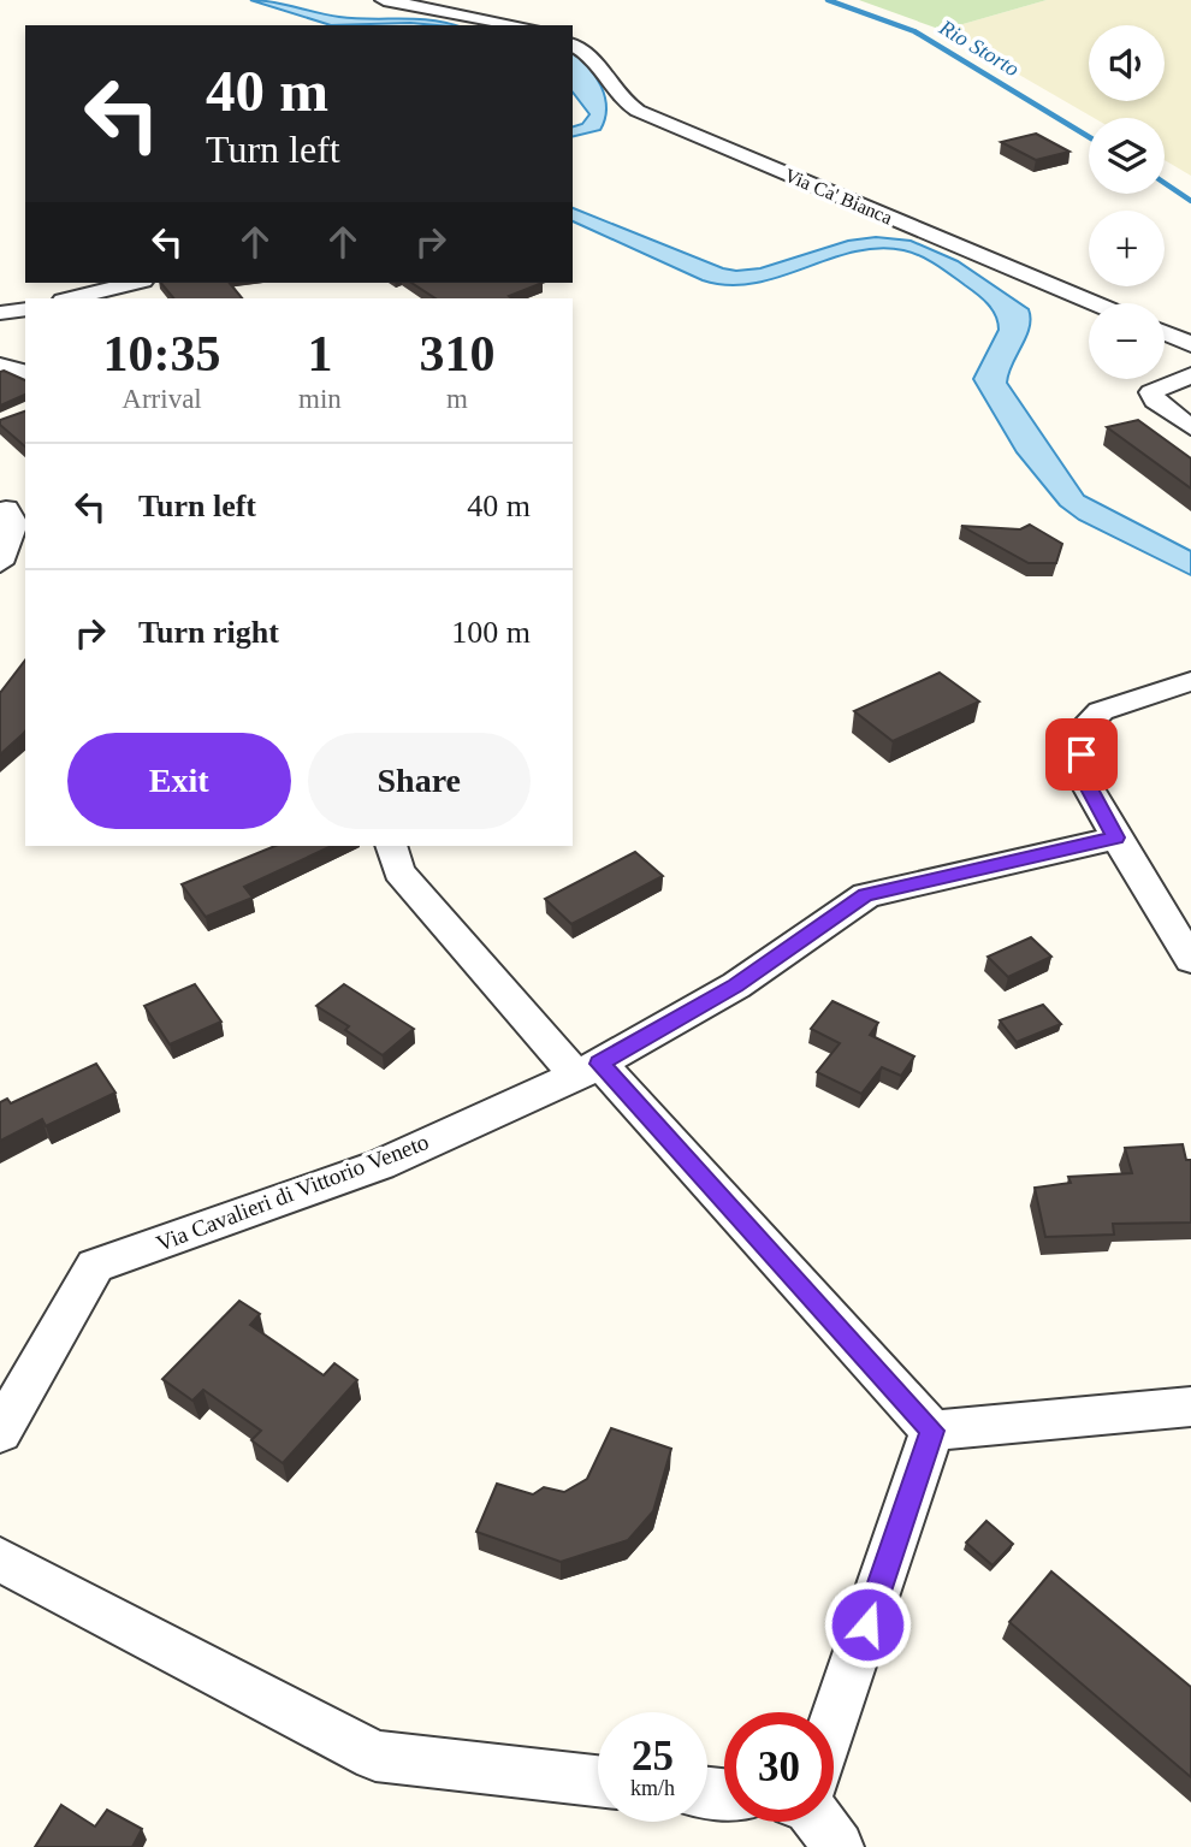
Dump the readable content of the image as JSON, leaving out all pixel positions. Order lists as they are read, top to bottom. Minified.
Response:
{"streets":{"street":["Via Ca' Bianca","Via Cavalieri di Vittorio Veneto"]},"water":["Rio Storto"],"page":{"map_buttons":["+","−"],"turn":["40 m","Turn left"],"eta":["10:35","Arrival","1","min","310","m"],"list":[{"name":"Turn left","value":"40 m"},{"name":"Turn right","value":"100 m"}],"buttons":["Exit","Share"],"speed":"25 km/h","limit":"30"}}
